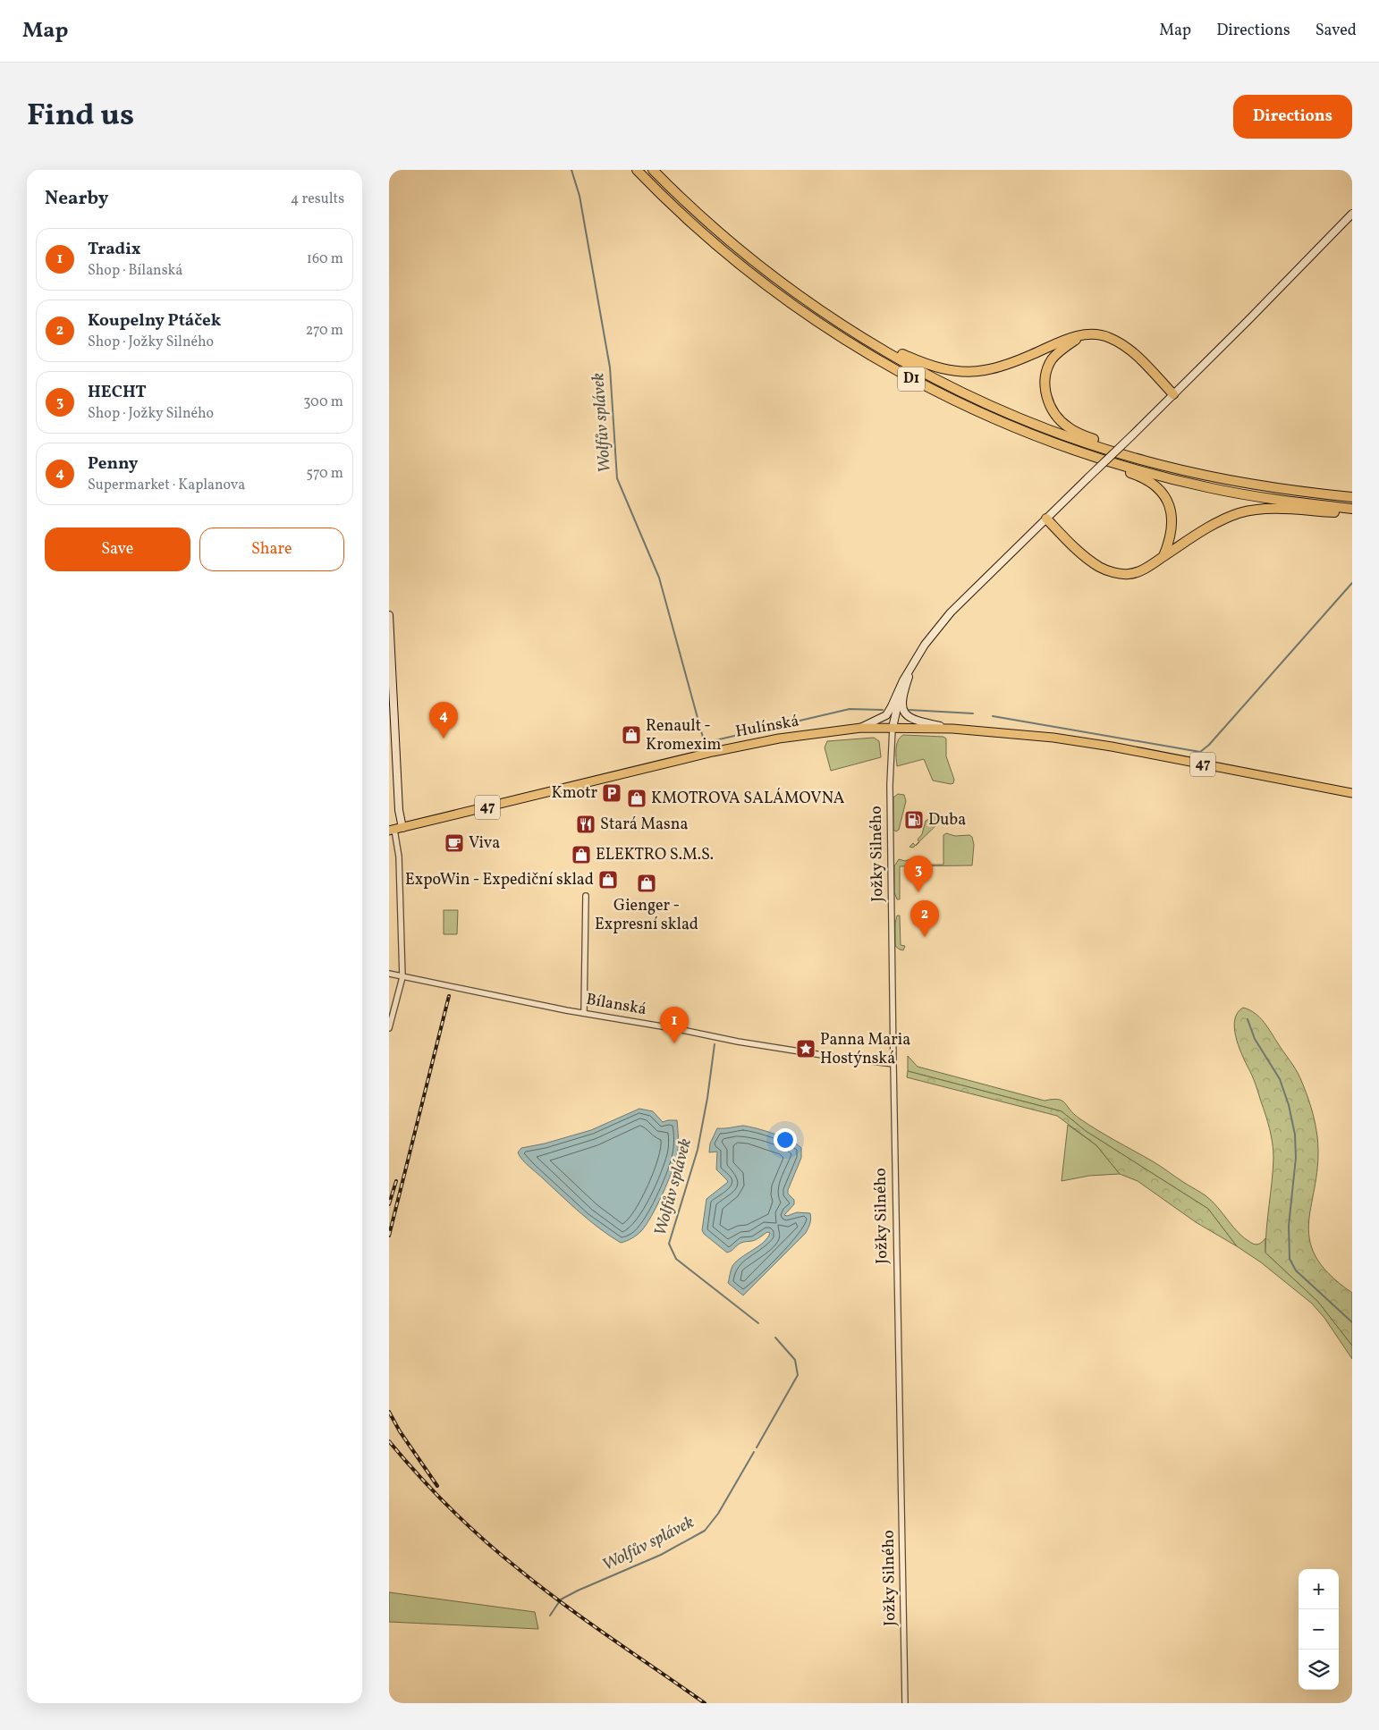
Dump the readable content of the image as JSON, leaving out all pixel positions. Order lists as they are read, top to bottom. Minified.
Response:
{"streets":{"highway":["D1"],"main road":["Hulínská","47"],"street":["Jožky Silného","Bílanská"]},"crossings":[["Hulínská","47"],["Hulínská","Jožky Silného"],["47","Jožky Silného"],["Jožky Silného","Bílanská"]],"water":["Wolfův splávek"],"places":{"shop":["Renault - Kromexim","KMOTROVA SALÁMOVNA","ELEKTRO S.M.S.","ExpoWin - Expediční sklad","Gienger - Expresní sklad"],"parking":["Kmotr"],"fuel station":["Duba"],"restaurant":["Stará Masna"],"cafe":["Viva"],"place":["Panna Maria Hostýnská"]},"page":{"header":"Map","nav":["Map","Directions","Saved"],"title":"Find us","buttons":["Directions",["Save","Share"]],"heading":["Nearby","4 results"],"list":[{"mark":"1","name":"Tradix","note":"Shop · Bílanská","value":"160 m"},{"mark":"2","name":"Koupelny Ptáček","note":"Shop · Jožky Silného","value":"270 m"},{"mark":"3","name":"HECHT","note":"Shop · Jožky Silného","value":"300 m"},{"mark":"4","name":"Penny","note":"Supermarket · Kaplanova","value":"570 m"}],"pins":["4","3","2","1"],"map_buttons":["+","−"]}}
